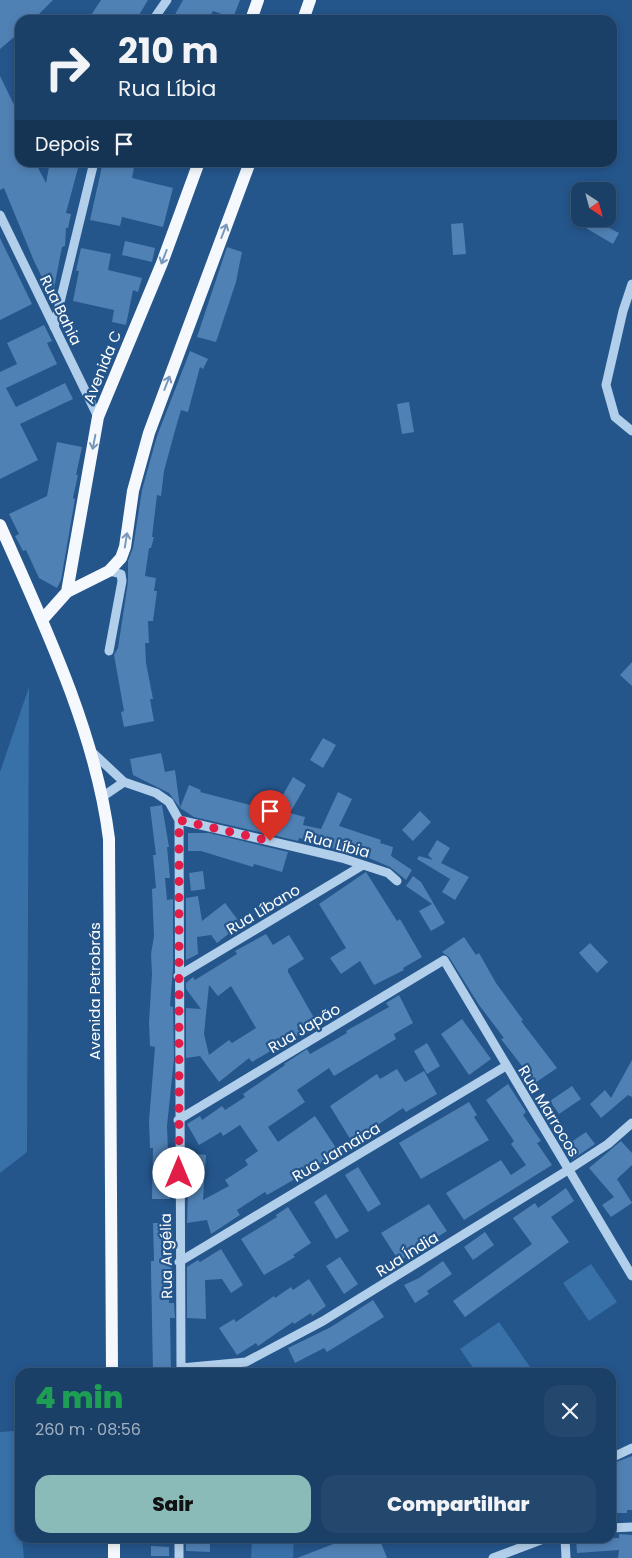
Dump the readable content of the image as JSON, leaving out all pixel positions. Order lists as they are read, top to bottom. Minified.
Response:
{"streets":{"main road":["Avenida C","Avenida Petrobrás"],"street":["Rua Bahia","Rua Líbia","Rua Líbano","Rua Japão","Rua Marrocos","Rua Jamaica","Rua Índia","Rua Argélia"]},"crossings":[["Rua Bahia","Avenida C"],["Rua Líbia","Rua Líbano"],["Rua Líbia","Rua Argélia"],["Rua Líbano","Rua Argélia"],["Rua Japão","Rua Marrocos"],["Rua Japão","Rua Argélia"],["Rua Marrocos","Rua Jamaica"],["Rua Marrocos","Rua Índia"],["Rua Jamaica","Rua Argélia"]],"north":"bottom right","page":{"turn":["210 m","Rua Líbia"],"then":"Depois","heading":["4 min","260 m · 08:56"],"buttons":["Sair","Compartilhar"]}}
